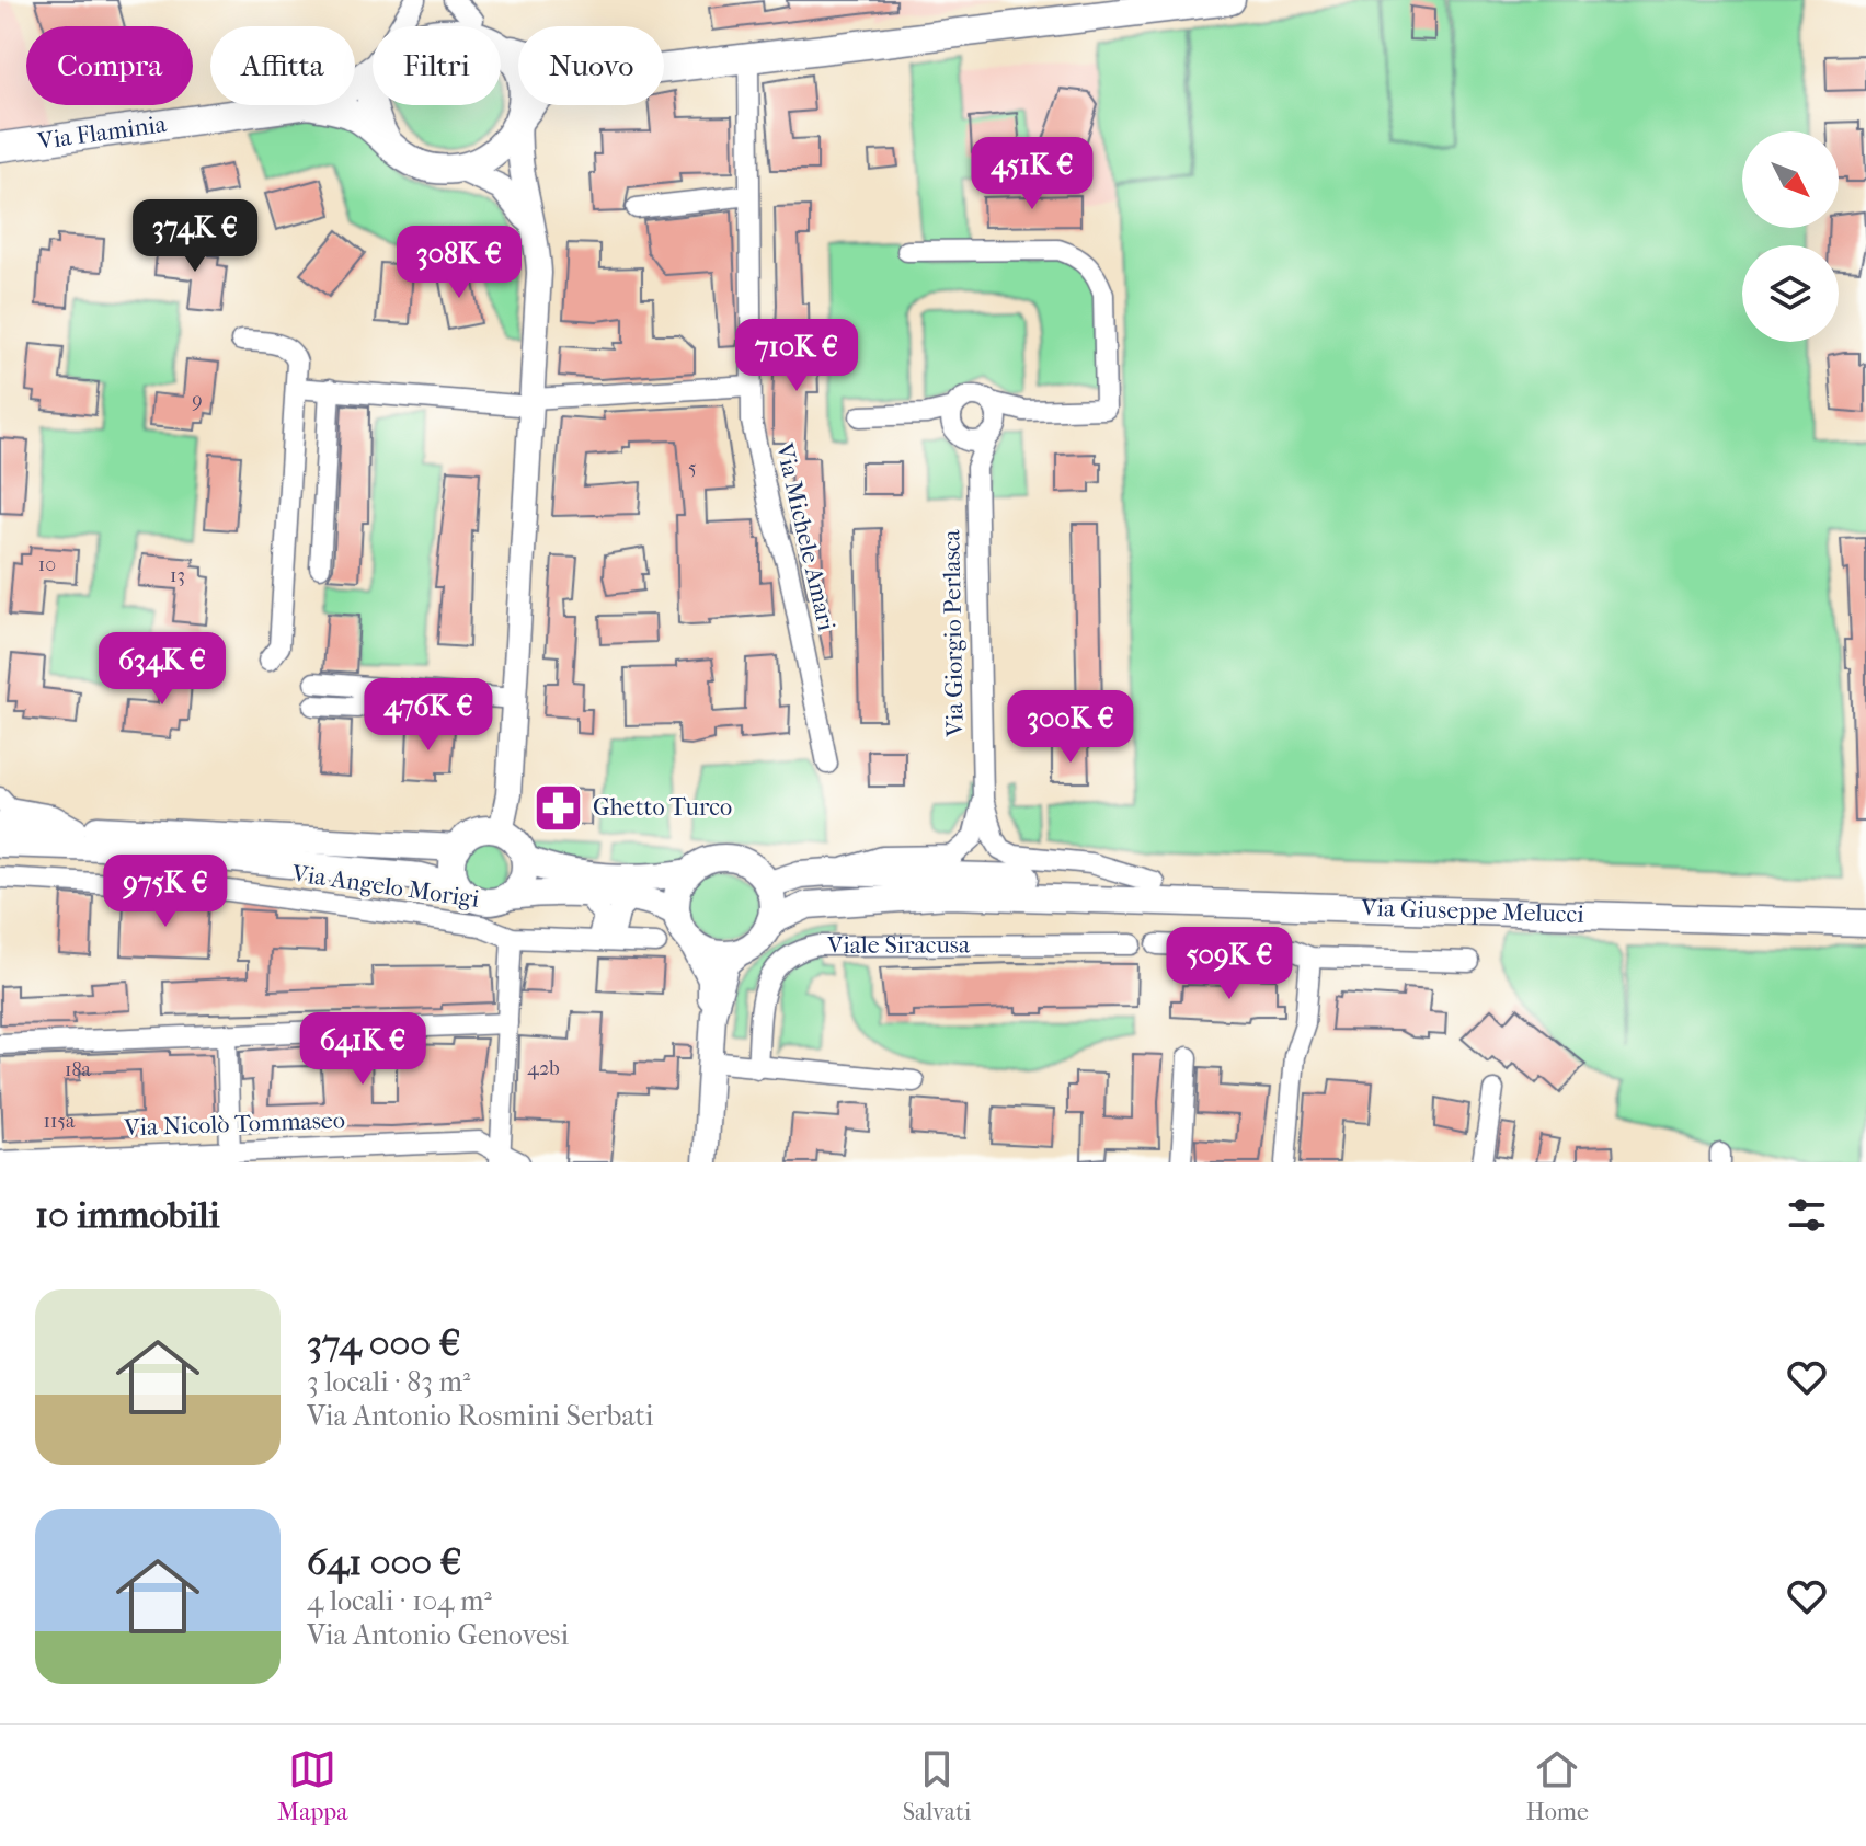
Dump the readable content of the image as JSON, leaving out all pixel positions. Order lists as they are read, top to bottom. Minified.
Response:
{"streets":{"main road":["Via Flaminia","Via Giuseppe Melucci"],"street":["Via Michele Amari","Via Giorgio Perlasca","Via Angelo Morigi","Viale Siracusa","Via Nicolò Tommaseo"]},"crossings":[["Via Giorgio Perlasca","Via Giuseppe Melucci"]],"places":{"pharmacy":["Ghetto Turco"]},"house_numbers":["9","5","10","13","42b","18a","115a"],"north":"bottom right","page":{"chip":["Compra","Affitta","Filtri","Nuovo"],"price":["451K €","374K €","308K €","710K €","634K €","476K €","300K €","975K €","509K €","641K €"],"heading":"10 immobili","list":[{"name":"374 000 €","note":"3 locali · 83 m² · Via Antonio Rosmini Serbati"},{"name":"641 000 €","note":"4 locali · 104 m² · Via Antonio Genovesi"}],"tabs":["Mappa","Salvati","Home"]}}
